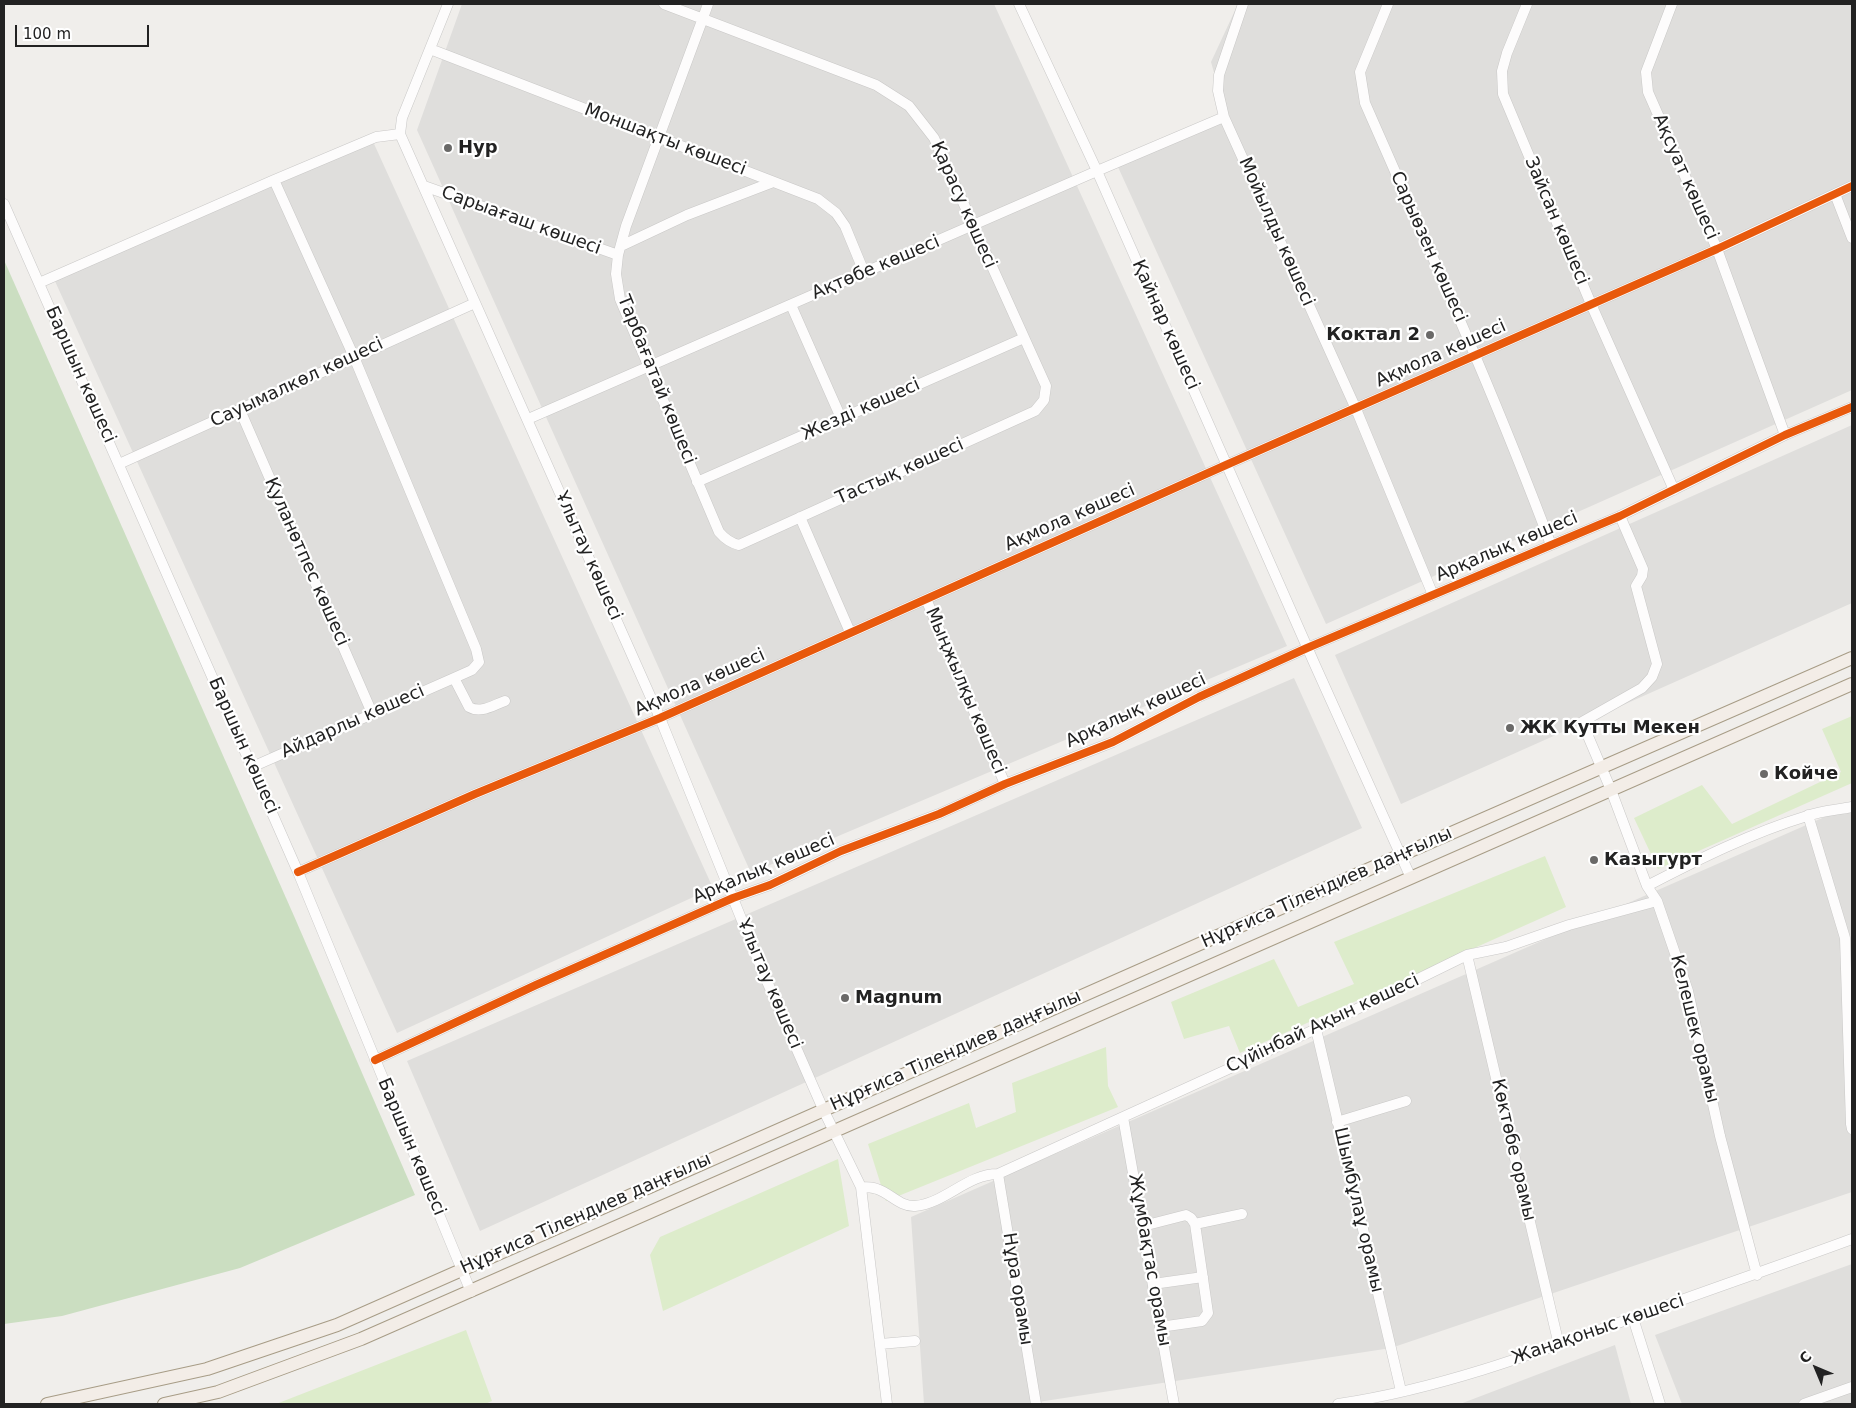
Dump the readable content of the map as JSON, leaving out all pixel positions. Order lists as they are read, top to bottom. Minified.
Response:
{"streets":{"main road":["Нұрғиса Тілендиев даңғылы"],"street":["Моншақты көшесі","Ақсуат көшесі","Қарасу көшесі","Сарыағаш көшесі","Зайсан көшесі","Мойылды көшесі","Сарыөзен көшесі","Ақтөбе көшесі","Қайнар көшесі","Ақмола көшесі","Баршын көшесі","Тарбағатай көшесі","Сауымалкөл көшесі","Жезді көшесі","Тастық көшесі","Арқалық көшесі","Ұлытау көшесі","Қуланөтпес көшесі","Мыңжылқы көшесі","Айдарлы көшесі","Сүйінбай Ақын көшесі","Келешек орамы","Көктөбе орамы","Шымбұлаұ орамы","Жұмбақтас орамы","Нұра орамы","Жаңақоныс көшесі"]},"crossings":[["Моншақты көшесі","Ақтөбе көшесі"],["Моншақты көшесі","Тарбағатай көшесі"],["Ақсуат көшесі","Ақмола көшесі"],["Ақсуат көшесі","Арқалық көшесі"],["Қарасу көшесі","Ақтөбе көшесі"],["Қарасу көшесі","Тарбағатай көшесі"],["Қарасу көшесі","Жезді көшесі"],["Қарасу көшесі","Тастық көшесі"],["Сарыағаш көшесі","Тарбағатай көшесі"],["Сарыағаш көшесі","Ұлытау көшесі"],["Зайсан көшесі","Ақмола көшесі"],["Зайсан көшесі","Арқалық көшесі"],["Мойылды көшесі","Ақтөбе көшесі"],["Мойылды көшесі","Ақмола көшесі"],["Мойылды көшесі","Арқалық көшесі"],["Сарыөзен көшесі","Ақмола көшесі"],["Сарыөзен көшесі","Арқалық көшесі"],["Ақтөбе көшесі","Қайнар көшесі"],["Ақтөбе көшесі","Тарбағатай көшесі"],["Ақтөбе көшесі","Ұлытау көшесі"],["Қайнар көшесі","Ақмола көшесі"],["Қайнар көшесі","Арқалық көшесі"],["Қайнар көшесі","Нұрғиса Тілендиев даңғылы"],["Ақмола көшесі","Баршын көшесі"],["Ақмола көшесі","Ұлытау көшесі"],["Ақмола көшесі","Мыңжылқы көшесі"],["Баршын көшесі","Сауымалкөл көшесі"],["Баршын көшесі","Арқалық көшесі"],["Баршын көшесі","Айдарлы көшесі"],["Баршын көшесі","Нұрғиса Тілендиев даңғылы"],["Тарбағатай көшесі","Жезді көшесі"],["Тарбағатай көшесі","Тастық көшесі"],["Сауымалкөл көшесі","Ұлытау көшесі"],["Сауымалкөл көшесі","Қуланөтпес көшесі"],["Сауымалкөл көшесі","Айдарлы көшесі"],["Арқалық көшесі","Ұлытау көшесі"],["Арқалық көшесі","Мыңжылқы көшесі"],["Ұлытау көшесі","Нұрғиса Тілендиев даңғылы"],["Ұлытау көшесі","Сүйінбай Ақын көшесі"],["Қуланөтпес көшесі","Айдарлы көшесі"],["Нұрғиса Тілендиев даңғылы","Келешек орамы"],["Сүйінбай Ақын көшесі","Келешек орамы"],["Сүйінбай Ақын көшесі","Көктөбе орамы"],["Сүйінбай Ақын көшесі","Шымбұлаұ орамы"],["Сүйінбай Ақын көшесі","Жұмбақтас орамы"],["Сүйінбай Ақын көшесі","Нұра орамы"],["Келешек орамы","Жаңақоныс көшесі"],["Көктөбе орамы","Жаңақоныс көшесі"],["Шымбұлаұ орамы","Жаңақоныс көшесі"]],"places":["Нур","Коктал 2","ЖК Кутты Мекен","Койче","Казыгурт","Magnum"],"scale_bar":"100 m","north":"top left"}
